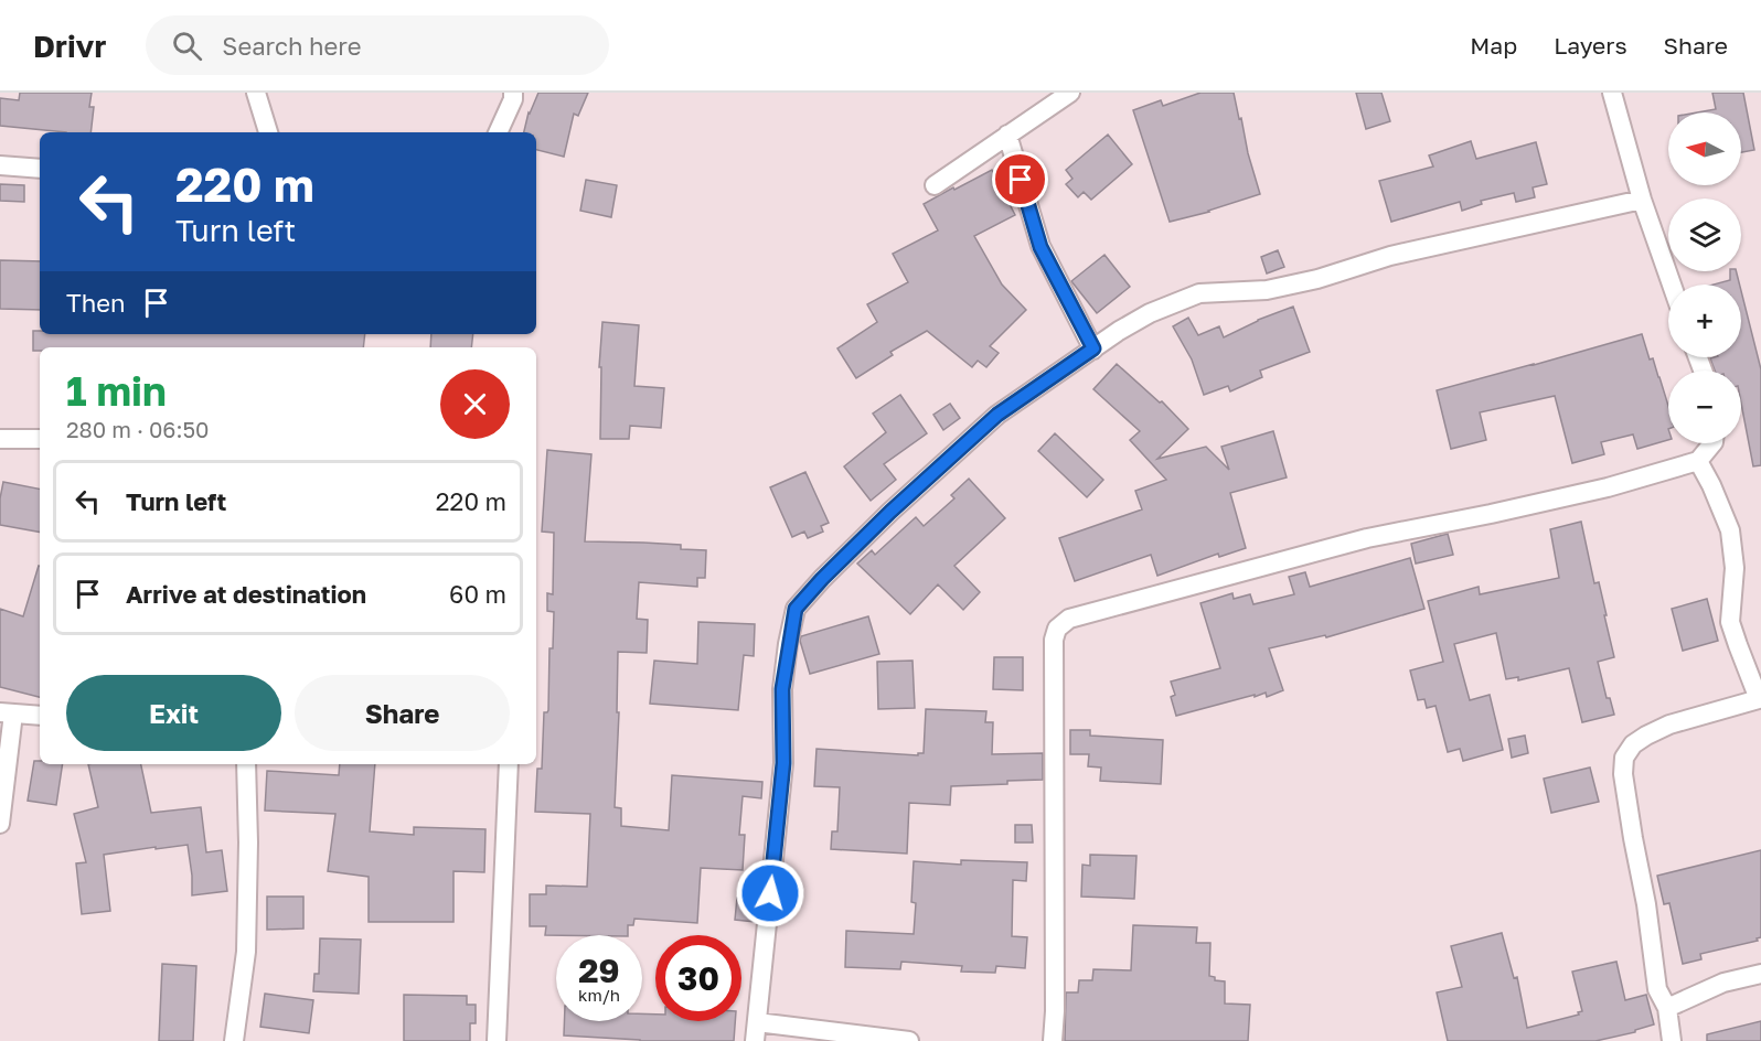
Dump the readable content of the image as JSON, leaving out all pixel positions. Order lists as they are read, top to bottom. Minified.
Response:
{"north":"left","page":{"header":"Drivr","search":"Search here","nav":["Map","Layers","Share"],"map_buttons":["+","−"],"turn":["220 m","Turn left"],"then":"Then","heading":["1 min","280 m · 06:50"],"list":[{"name":"Turn left","value":"220 m"},{"name":"Arrive at destination","value":"60 m"}],"buttons":["Exit","Share"],"speed":"29 km/h","limit":"30"}}
